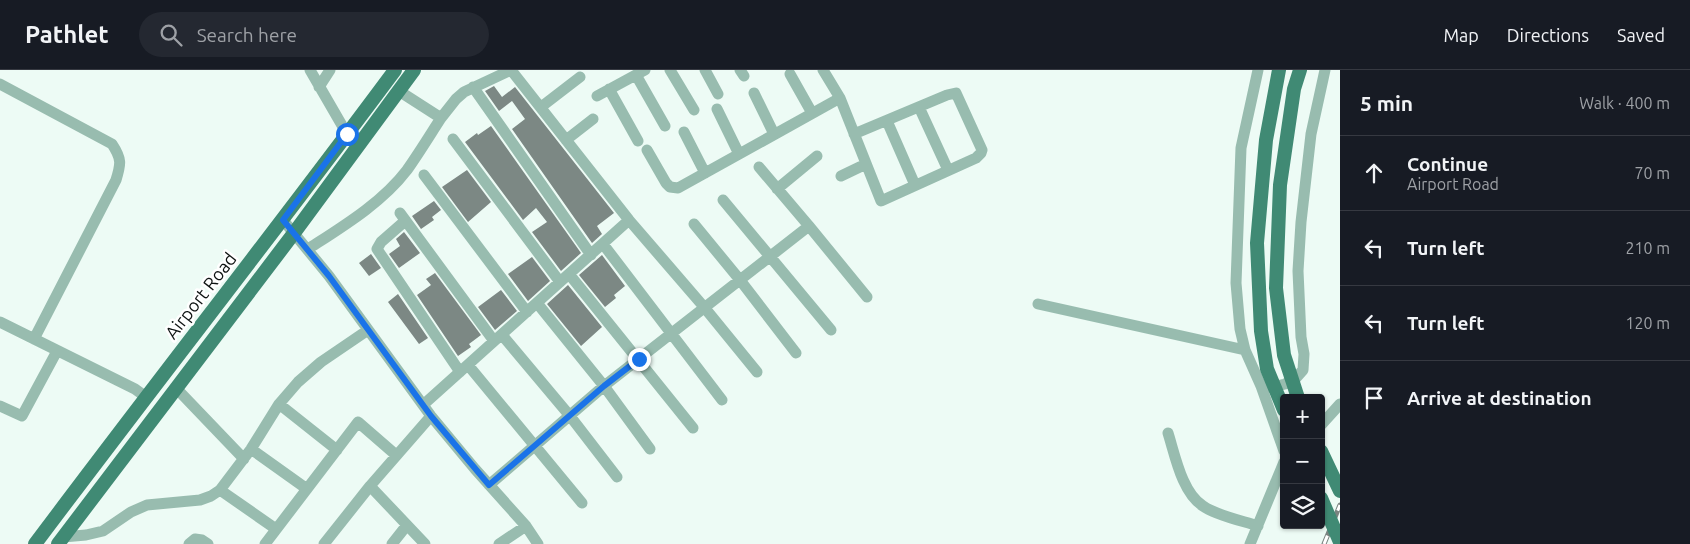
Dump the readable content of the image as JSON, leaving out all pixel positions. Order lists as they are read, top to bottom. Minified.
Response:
{"streets":{"main road":["Airport Road"]},"page":{"header":"Pathlet","search":"Search here","nav":["Map","Directions","Saved"],"heading":["5 min","Walk · 400 m"],"list":[["Continue","Airport Road","70 m"],["Turn left","210 m"],["Turn left","120 m"],"Arrive at destination"],"map_buttons":["+","−"]}}
